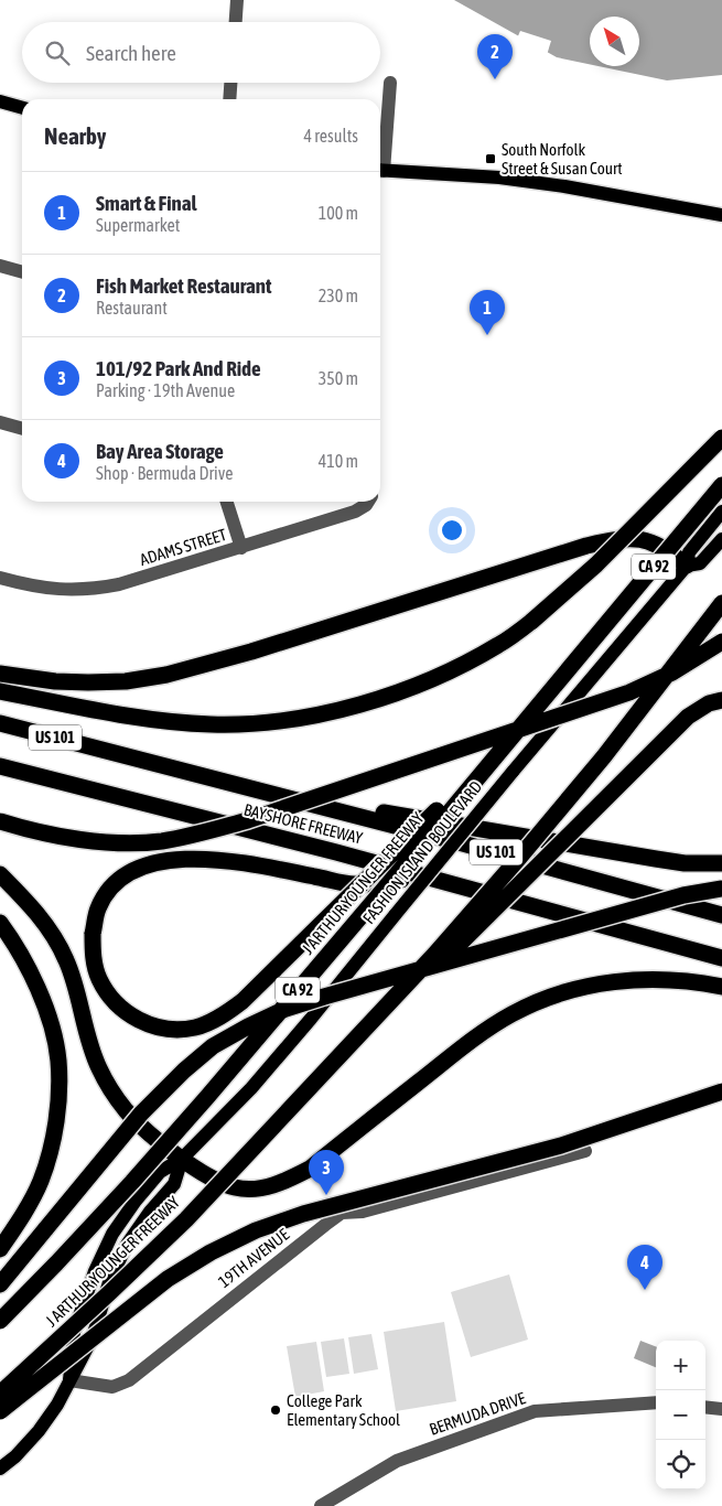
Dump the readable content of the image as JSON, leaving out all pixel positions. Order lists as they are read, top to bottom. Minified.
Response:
{"streets":{"highway":["CA 92","US 101","BAYSHORE FREEWAY","J ARTHUR YOUNGER FREEWAY"],"main road":["FASHION ISLAND BOULEVARD"],"street":["ADAMS STREET","19TH AVENUE","BERMUDA DRIVE"]},"crossings":[["FASHION ISLAND BOULEVARD","19TH AVENUE"]],"places":{"transit":["South Norfolk Street & Susan Court"],"other":["College Park Elementary School"]},"north":"top left","page":{"search":"Search here","pins":["2","1","3","4"],"heading":["Nearby","4 results"],"list":[{"mark":"1","name":"Smart & Final","note":"Supermarket","value":"100 m"},{"mark":"2","name":"Fish Market Restaurant","note":"Restaurant","value":"230 m"},{"mark":"3","name":"101/92 Park And Ride","note":"Parking · 19th Avenue","value":"350 m"},{"mark":"4","name":"Bay Area Storage","note":"Shop · Bermuda Drive","value":"410 m"}],"map_buttons":["+","−"]}}
